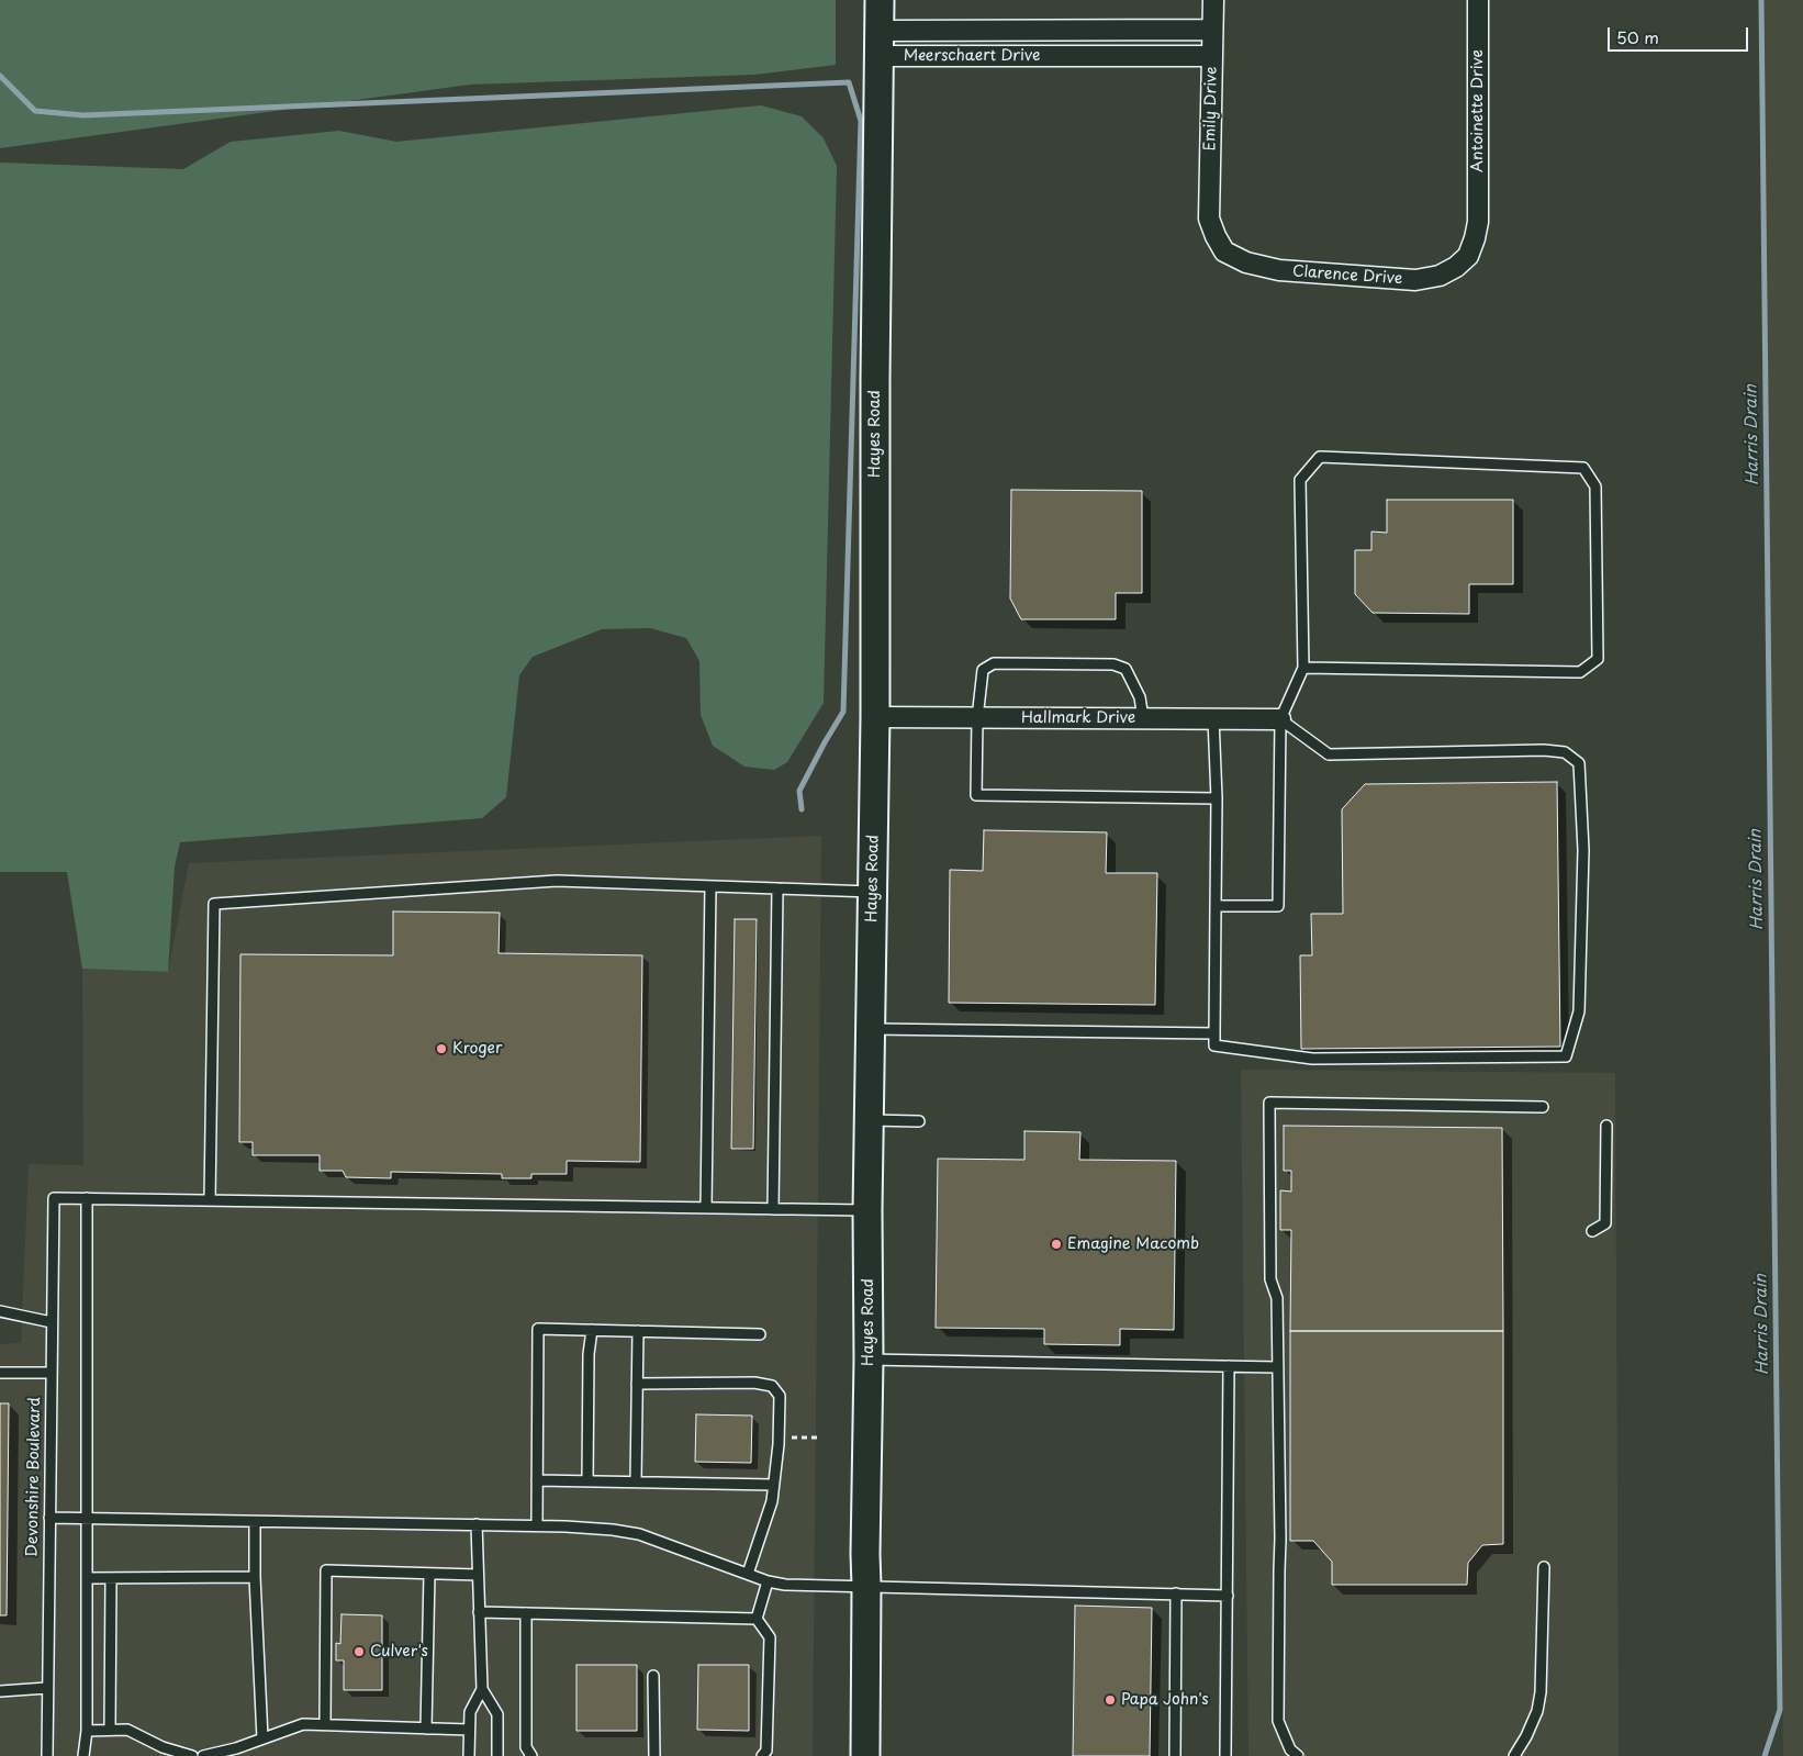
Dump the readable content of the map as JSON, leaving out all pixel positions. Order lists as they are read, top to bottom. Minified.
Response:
{"streets":{"street":["Meerschaert Drive","Emily Drive","Antoinette Drive","Clarence Drive","Hayes Road","Hallmark Drive"],"lane":["Devonshire Boulevard"]},"crossings":[["Meerschaert Drive","Emily Drive"],["Meerschaert Drive","Hayes Road"],["Emily Drive","Clarence Drive"],["Antoinette Drive","Clarence Drive"],["Hayes Road","Hallmark Drive"]],"water":["Harris Drain"],"places":["Kroger","Emagine Macomb","Culver's","Papa John's"],"scale_bar":"50 m"}
